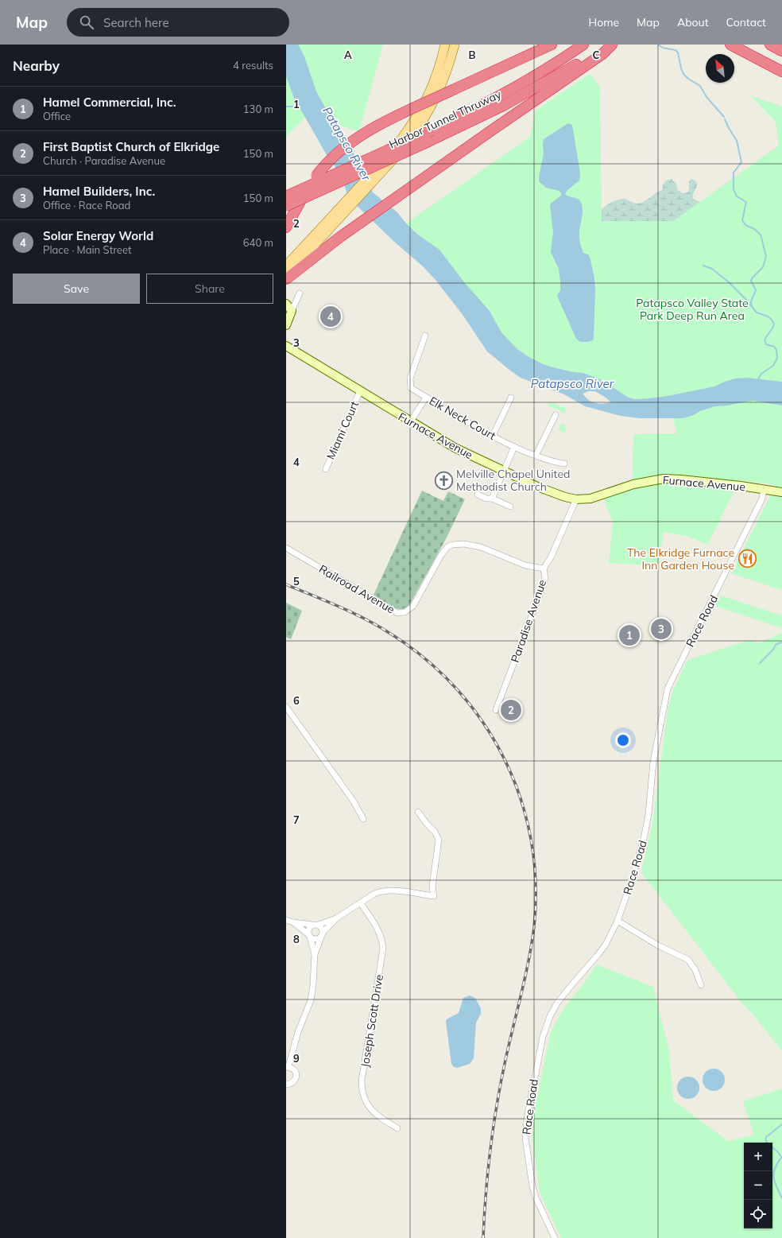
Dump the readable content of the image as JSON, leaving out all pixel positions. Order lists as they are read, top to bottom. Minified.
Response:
{"streets":{"highway":["Harbor Tunnel Thruway"],"street":["Elk Neck Court","Miami Court","Furnace Avenue","Railroad Avenue","Paradise Avenue","Race Road","Joseph Scott Drive"]},"crossings":[["Miami Court","Furnace Avenue"],["Furnace Avenue","Paradise Avenue"],["Furnace Avenue","Race Road"],["Railroad Avenue","Paradise Avenue"]],"water":["Patapsco River"],"parks":["Patapsco Valley State Park Deep Run Area"],"places":{"church":["Melville Chapel United Methodist Church"],"restaurant":["The Elkridge Furnace Inn Garden House"]},"north":"top left","page":{"header":"Map","search":"Search here","nav":["Home","Map","About","Contact"],"heading":["Nearby","4 results"],"list":[{"mark":"1","name":"Hamel Commercial, Inc.","note":"Office","value":"130 m"},{"mark":"2","name":"First Baptist Church of Elkridge","note":"Church · Paradise Avenue","value":"150 m"},{"mark":"3","name":"Hamel Builders, Inc.","note":"Office · Race Road","value":"150 m"},{"mark":"4","name":"Solar Energy World","note":"Place · Main Street","value":"640 m"}],"buttons":["Save","Share"],"pins":["4","3","1","2"],"map_buttons":["+","−"]},"grid":{"columns":["A","B","C"],"rows":["1","2","3","4","5","6","7","8","9"]}}
